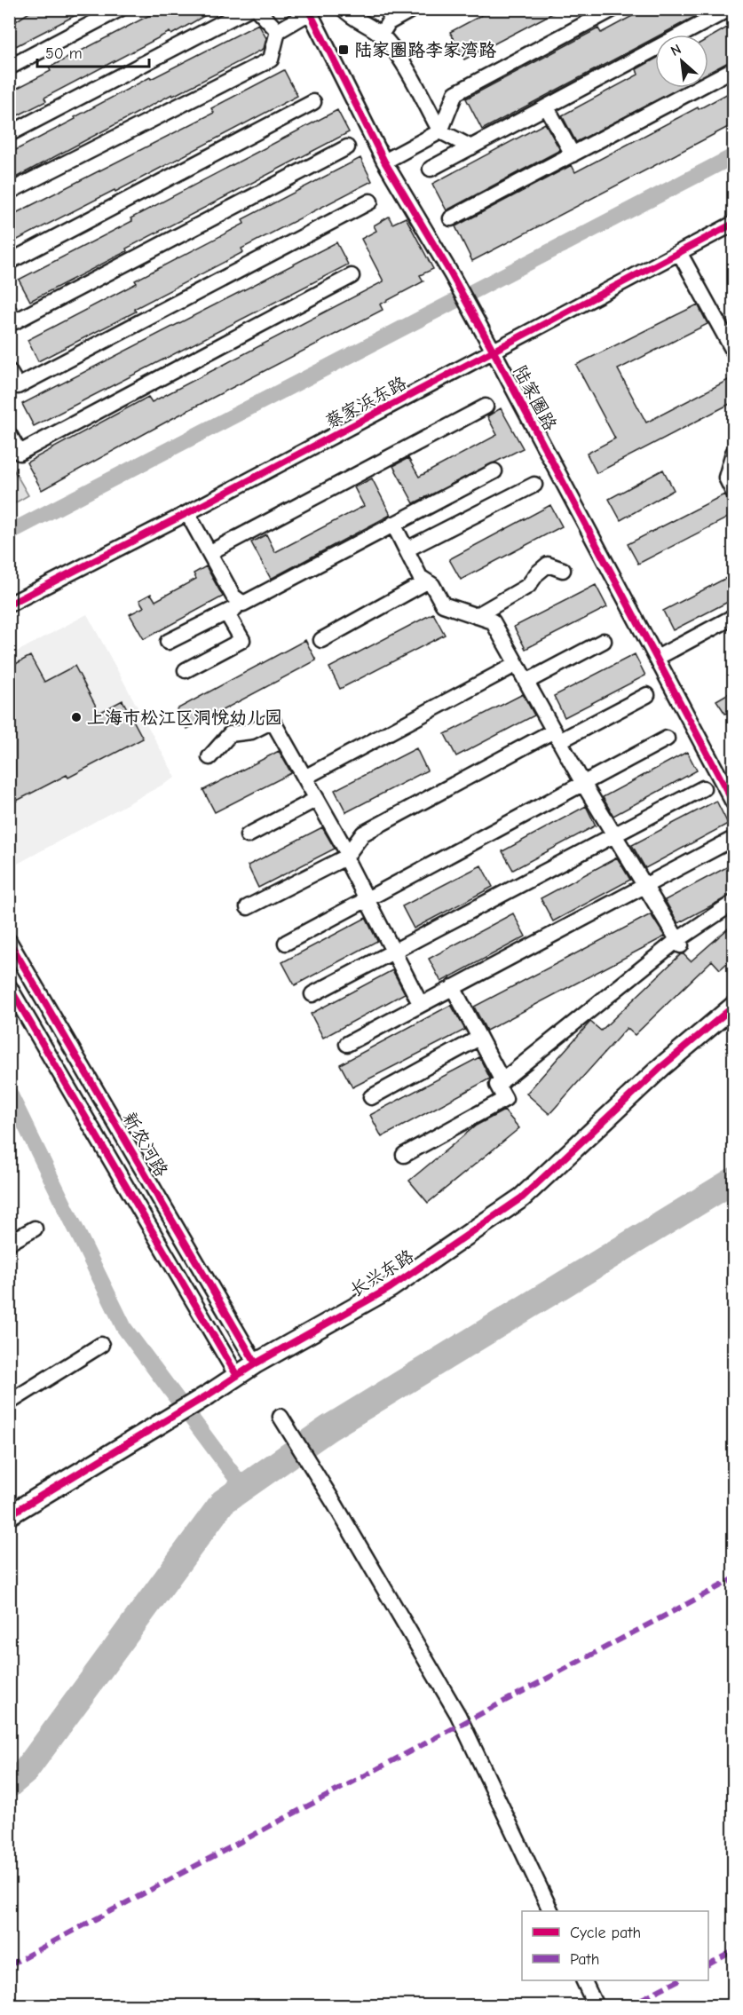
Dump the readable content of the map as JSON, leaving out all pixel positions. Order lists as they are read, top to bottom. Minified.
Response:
{"streets":{"main road":["长兴东路"],"street":["陆家圈路","蔡家浜东路","新农河路"]},"crossings":[["陆家圈路","蔡家浜东路"],["新农河路","长兴东路"]],"places":{"transit":["陆家圈路李家湾路"],"other":["上海市松江区洞悦幼儿园"]},"legend":["Cycle path","Path"],"scale_bar":"50 m","north":"top left"}
